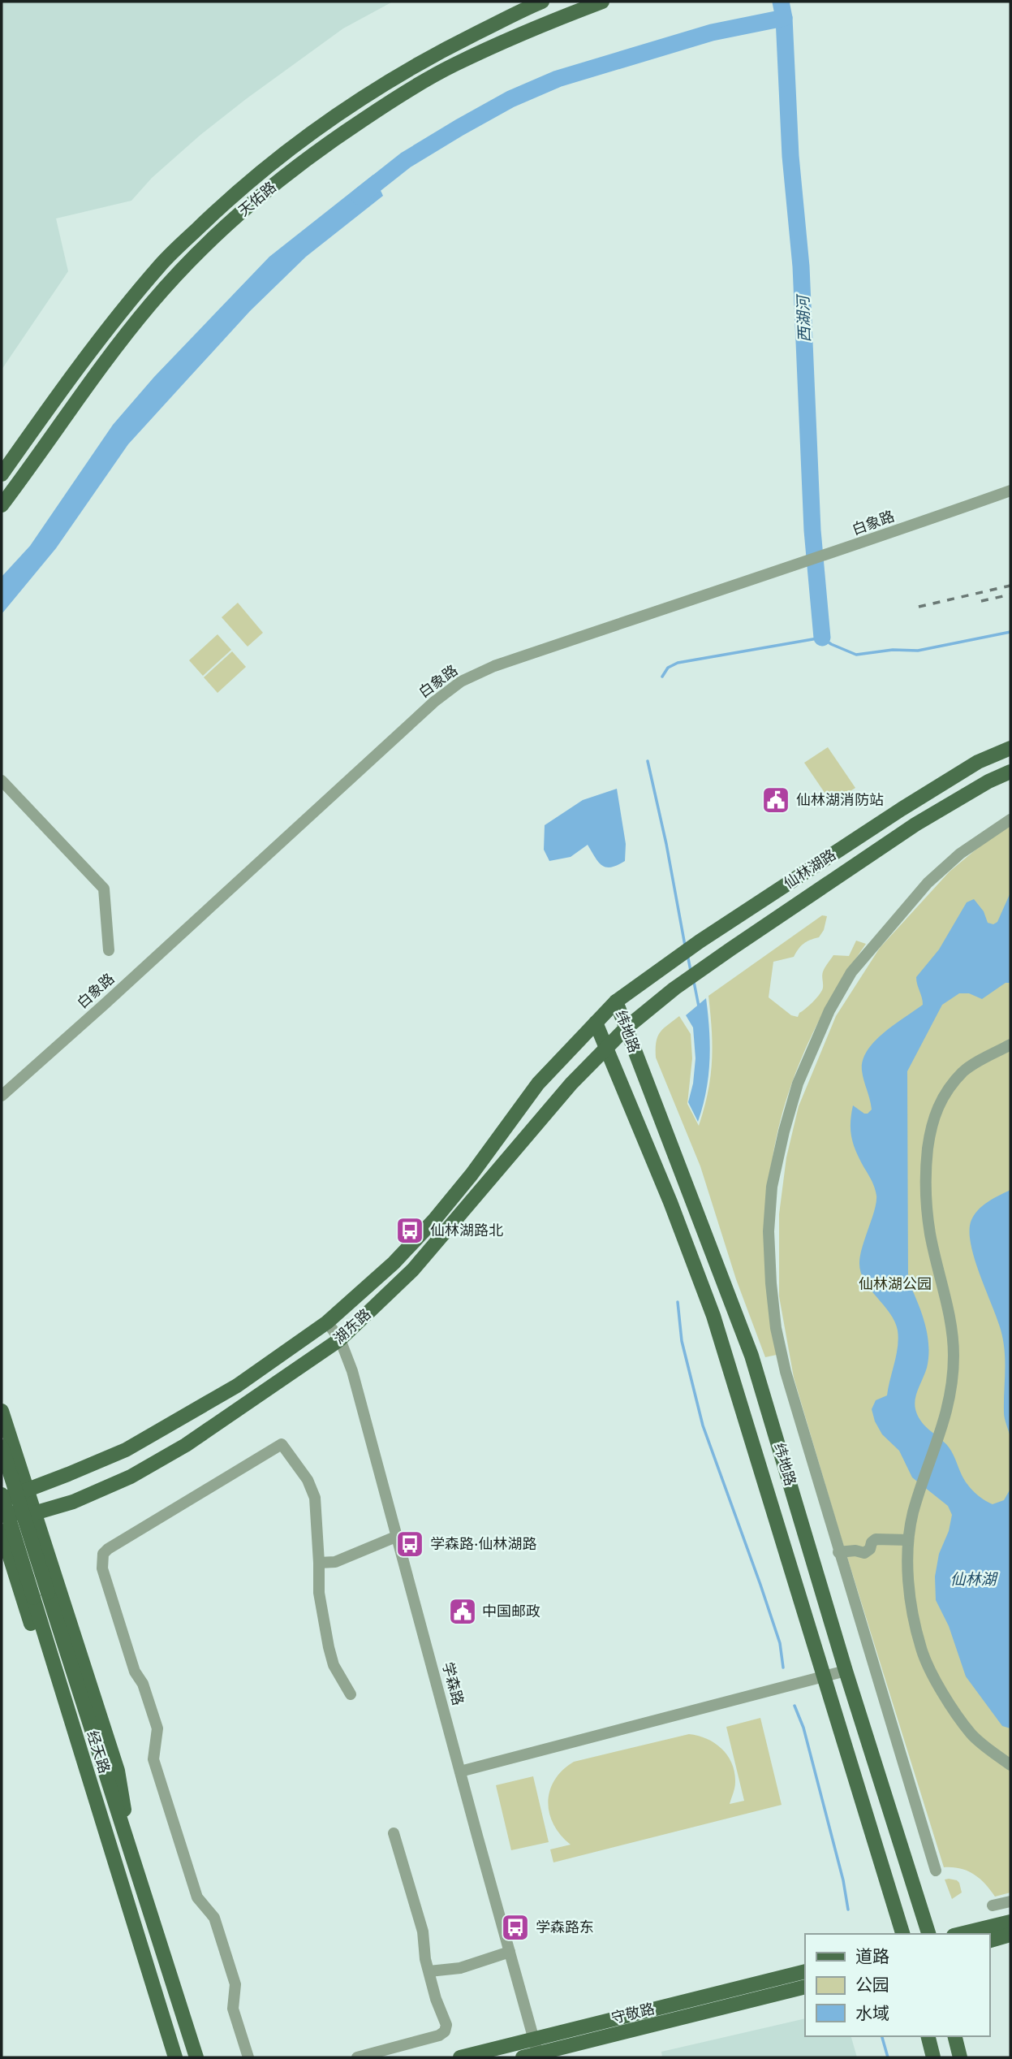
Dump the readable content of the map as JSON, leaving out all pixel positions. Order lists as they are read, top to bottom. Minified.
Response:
{"streets":{"main road":["天佑路","仙林湖路","纬地路","湖东路","经天路","守敬路"],"street":["白象路","学森路"]},"crossings":[["仙林湖路","纬地路"],["仙林湖路","湖东路"],["纬地路","湖东路"],["湖东路","学森路"],["湖东路","经天路"],["学森路","守敬路"]],"water":["西湖河","仙林湖"],"parks":["仙林湖公园"],"places":{"public building":["仙林湖消防站","中国邮政"],"bus stop":["仙林湖路北","学森路·仙林湖路","学森路东"]},"legend":["道路","公园","水域"]}
